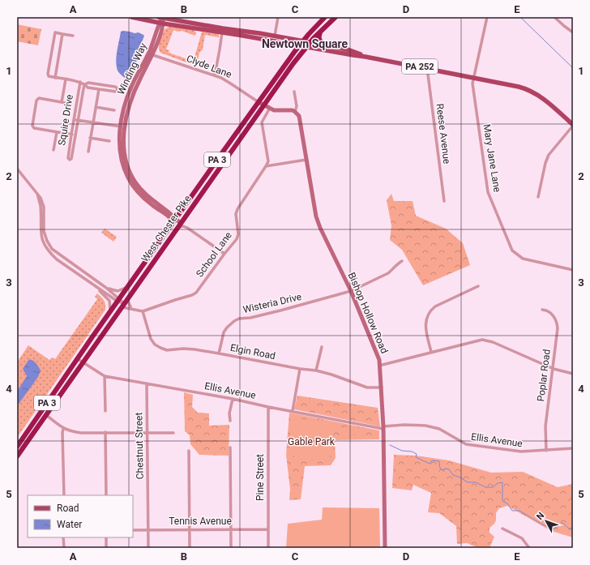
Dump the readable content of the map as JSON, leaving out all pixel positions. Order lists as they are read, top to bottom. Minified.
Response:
{"streets":{"highway":["PA 3","West Chester Pike"],"main road":["PA 252"],"street":["Clyde Lane","Winding Way","Squire Drive","Reese Avenue","Mary Jane Lane","School Lane","Wisteria Drive","Bishop Hollow Road","Elgin Road","Poplar Road","Ellis Avenue","Chestnut Street","Pine Street","Tennis Avenue"]},"crossings":[["Clyde Lane","Winding Way"],["Clyde Lane","West Chester Pike"],["PA 252","Winding Way"],["PA 252","Reese Avenue"],["PA 252","Mary Jane Lane"],["PA 252","West Chester Pike"],["Winding Way","West Chester Pike"],["West Chester Pike","Ellis Avenue"],["School Lane","Elgin Road"],["Wisteria Drive","Bishop Hollow Road"],["Wisteria Drive","Elgin Road"],["Bishop Hollow Road","Elgin Road"],["Bishop Hollow Road","Ellis Avenue"],["Poplar Road","Ellis Avenue"],["Ellis Avenue","Chestnut Street"],["Ellis Avenue","Pine Street"],["Chestnut Street","Tennis Avenue"],["Pine Street","Tennis Avenue"]],"districts":["Newtown Square"],"parks":["Gable Park"],"legend":["Road","Water"],"north":"top left","grid":{"columns":["A","B","C","D","E"],"rows":["1","2","3","4","5"]}}
